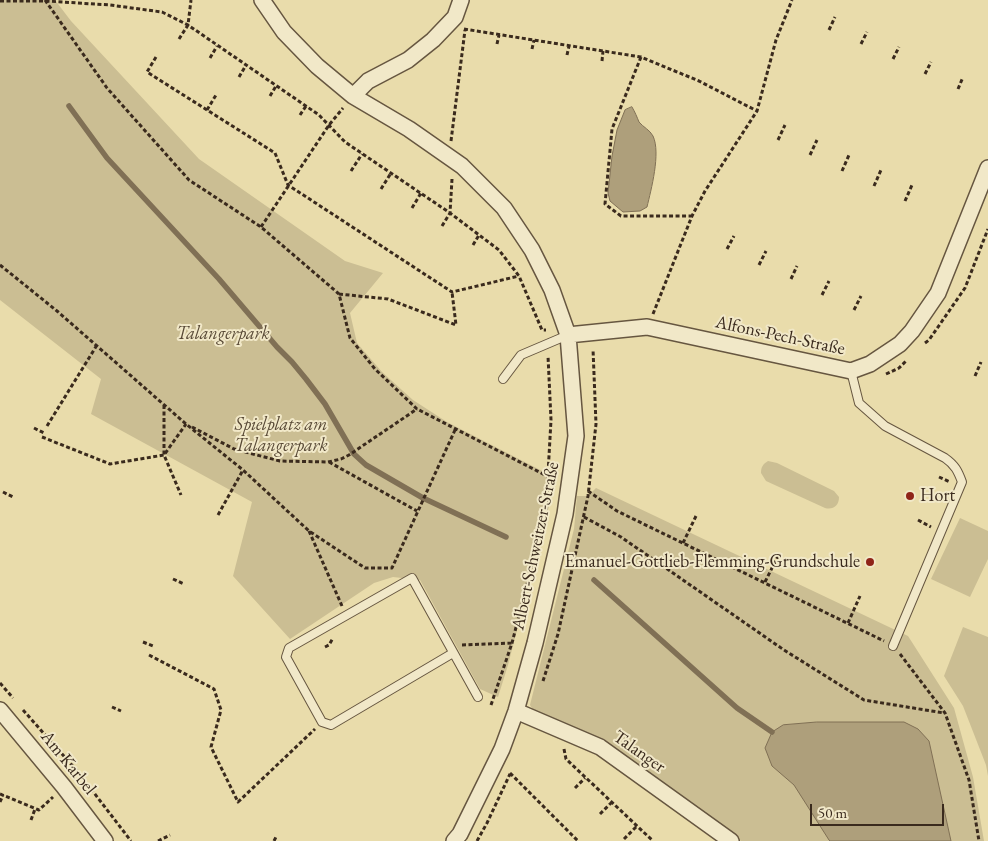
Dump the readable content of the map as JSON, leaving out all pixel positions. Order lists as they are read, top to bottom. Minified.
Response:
{"streets":{"street":["Alfons-Pech-Straße","Albert-Schweitzer-Straße","Talanger","Am Karbel"]},"crossings":[["Alfons-Pech-Straße","Albert-Schweitzer-Straße"],["Albert-Schweitzer-Straße","Talanger"]],"parks":["Talangerpark","Spielplatz am Talangerpark"],"places":["Hort","Emanuel-Gottlieb-Flemming-Grundschule"],"scale_bar":"50 m"}
